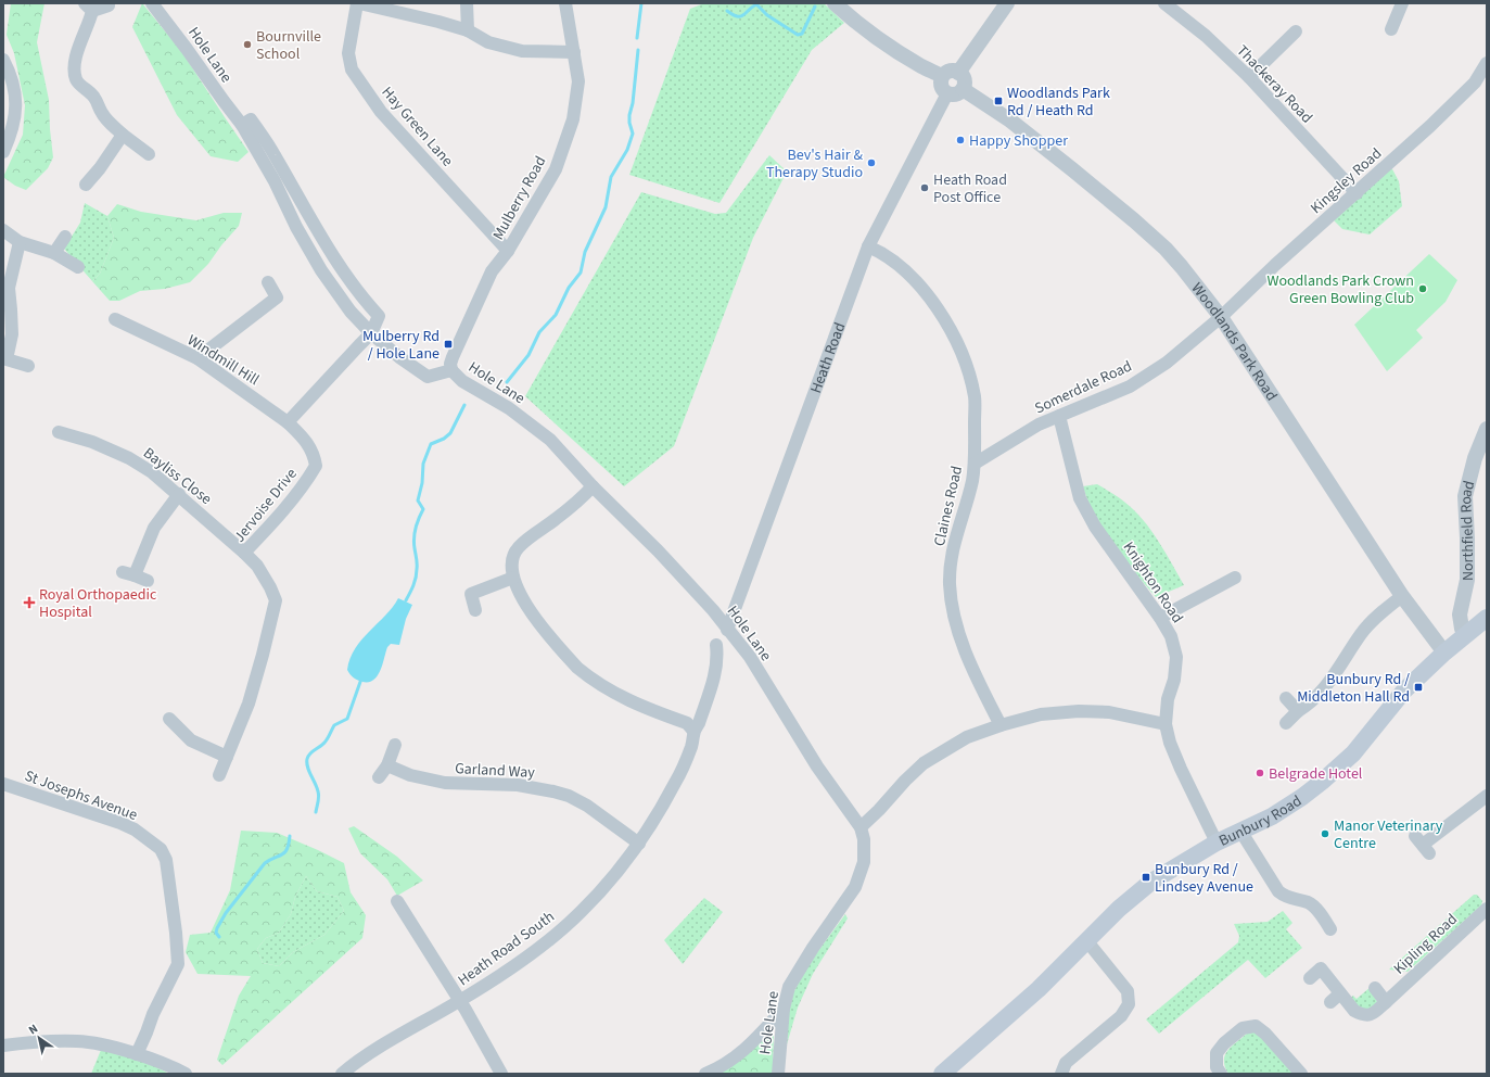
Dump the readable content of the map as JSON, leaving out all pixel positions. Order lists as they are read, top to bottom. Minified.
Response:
{"streets":{"main road":["Bunbury Road"],"street":["Hole Lane","Thackeray Road","Hay Green Lane","Kingsley Road","Mulberry Road","Woodlands Park Road","Heath Road","Windmill Hill","Somerdale Road","Bayliss Close","Jervoise Drive","Claines Road","Northfield Road","Knighton Road","Garland Way","St Josephs Avenue","Kipling Road","Heath Road South"]},"crossings":[["Hole Lane","Mulberry Road"],["Hole Lane","Heath Road"],["Thackeray Road","Kingsley Road"],["Hay Green Lane","Mulberry Road"],["Kingsley Road","Woodlands Park Road"],["Kingsley Road","Somerdale Road"],["Woodlands Park Road","Heath Road"],["Woodlands Park Road","Somerdale Road"],["Woodlands Park Road","Bunbury Road"],["Heath Road","Claines Road"],["Windmill Hill","Jervoise Drive"],["Somerdale Road","Claines Road"],["Somerdale Road","Knighton Road"],["Bayliss Close","Jervoise Drive"],["Northfield Road","Bunbury Road"],["Knighton Road","Bunbury Road"],["Garland Way","Heath Road South"]],"places":{"other":["Bournville School","Happy Shopper","Bev's Hair & Therapy Studio","Heath Road Post Office","Woodlands Park Crown Green Bowling Club","Belgrade Hotel","Manor Veterinary Centre"],"transit":["Woodlands Park Rd / Heath Rd","Mulberry Rd / Hole Lane","Bunbury Rd / Middleton Hall Rd","Bunbury Rd / Lindsey Avenue"],"health":["Royal Orthopaedic Hospital"]},"north":"top left"}
